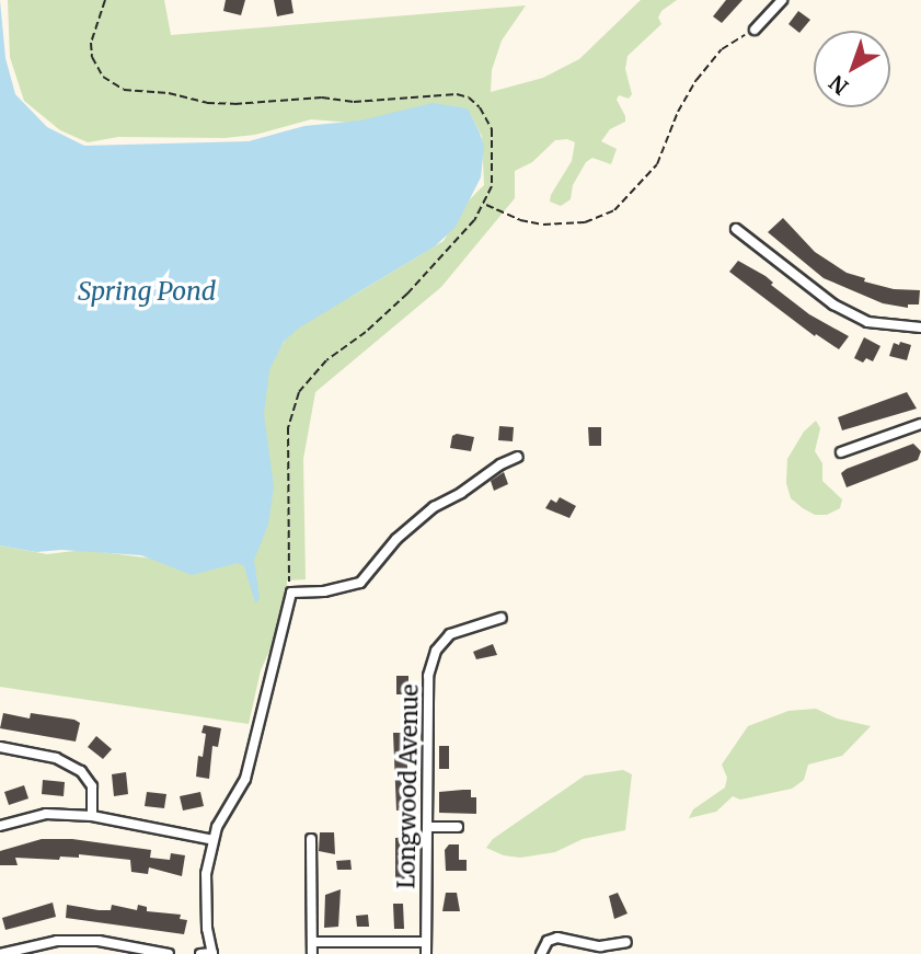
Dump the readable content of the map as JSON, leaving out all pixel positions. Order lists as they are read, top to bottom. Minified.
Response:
{"streets":{"street":["Longwood Avenue"]},"water":["Spring Pond"],"north":"bottom left"}
